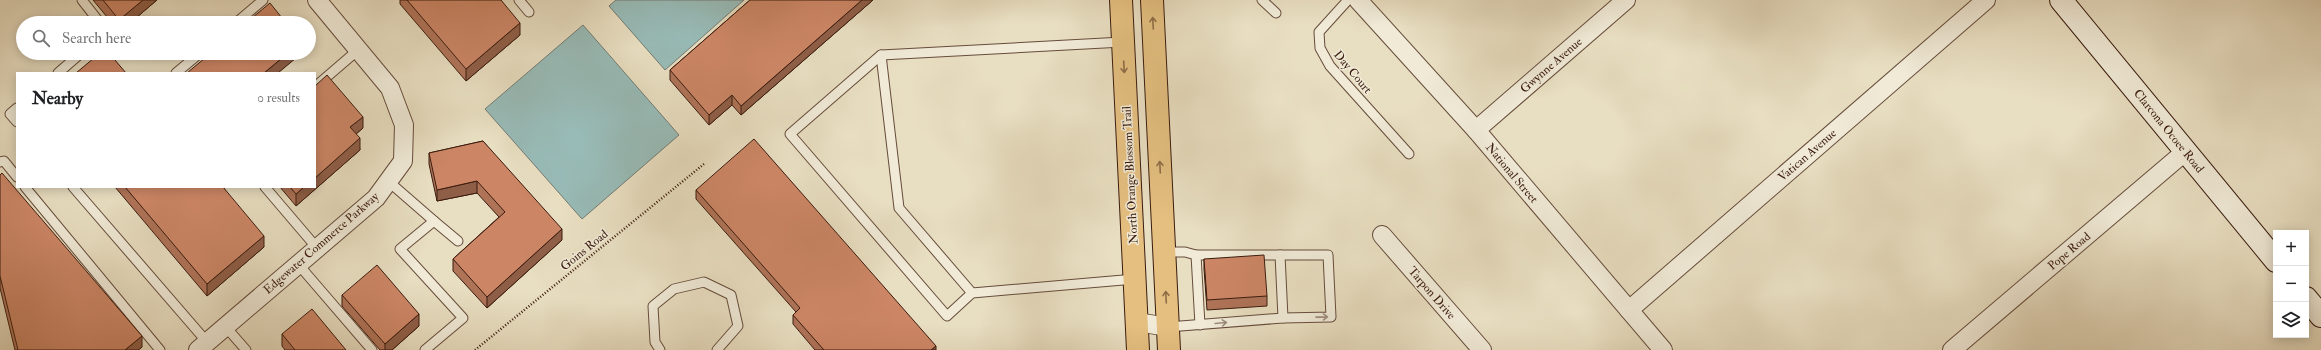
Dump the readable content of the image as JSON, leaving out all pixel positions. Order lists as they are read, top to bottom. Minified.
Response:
{"streets":{"main road":["Clarcona Ocoee Road","North Orange Blossom Trail"],"street":["Gwynne Avenue","Vatican Avenue","National Street","Edgewater Commerce Parkway","Pope Road","Tarpon Drive"],"lane":["Day Court"],"path":["Goins Road"]},"crossings":[["Gwynne Avenue","National Street"],["Clarcona Ocoee Road","Pope Road"],["Vatican Avenue","National Street"]],"page":{"search":"Search here","heading":["Nearby","0 results"],"map_buttons":["+","−"]}}
